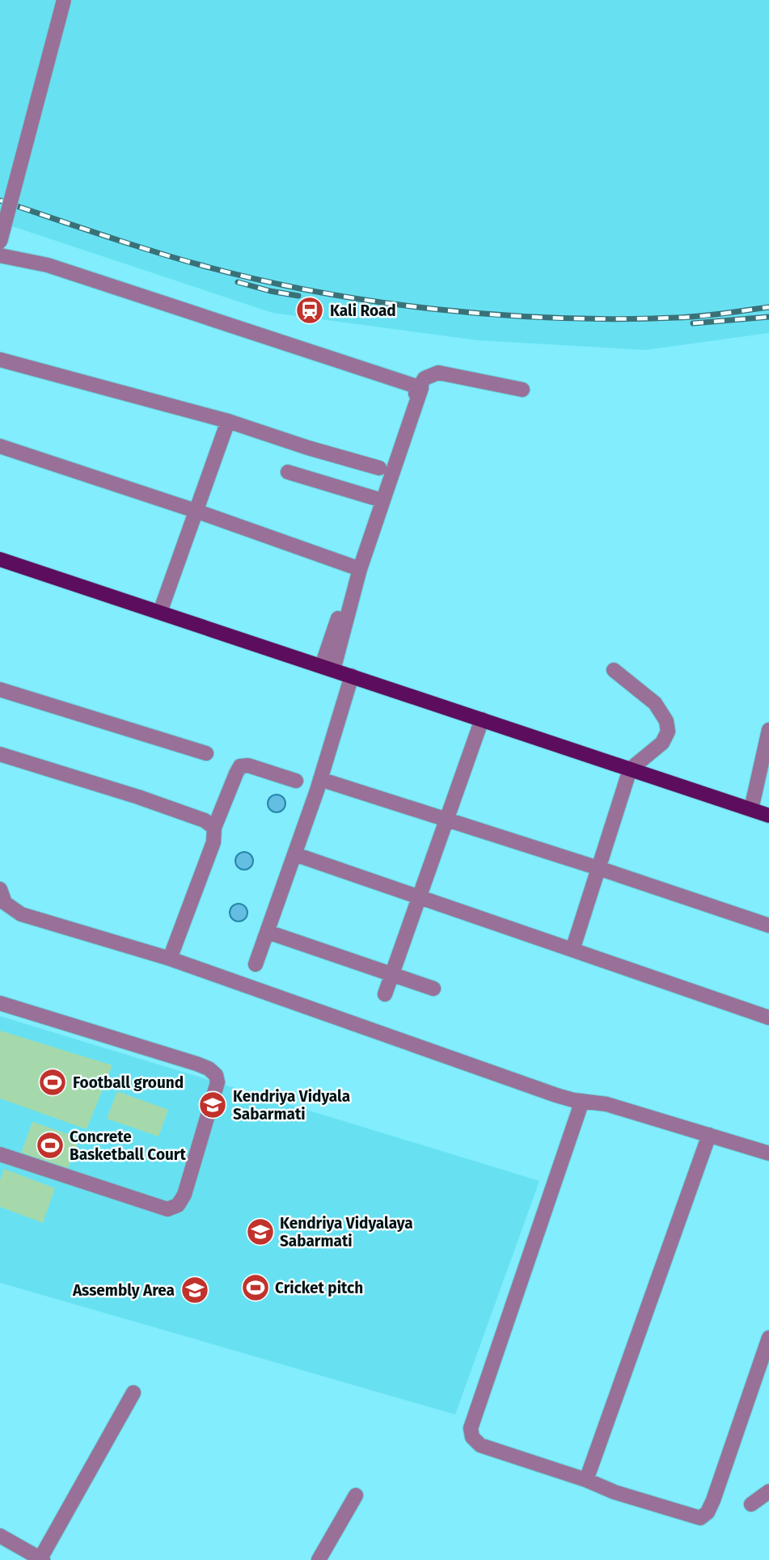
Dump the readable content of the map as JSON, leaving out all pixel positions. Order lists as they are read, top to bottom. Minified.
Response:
{"places":{"station":["Kali Road"],"sports":["Football ground","Concrete Basketball Court","Cricket pitch"],"school or university":["Kendriya Vidyala Sabarmati","Kendriya Vidyalaya Sabarmati","Assembly Area"]}}
